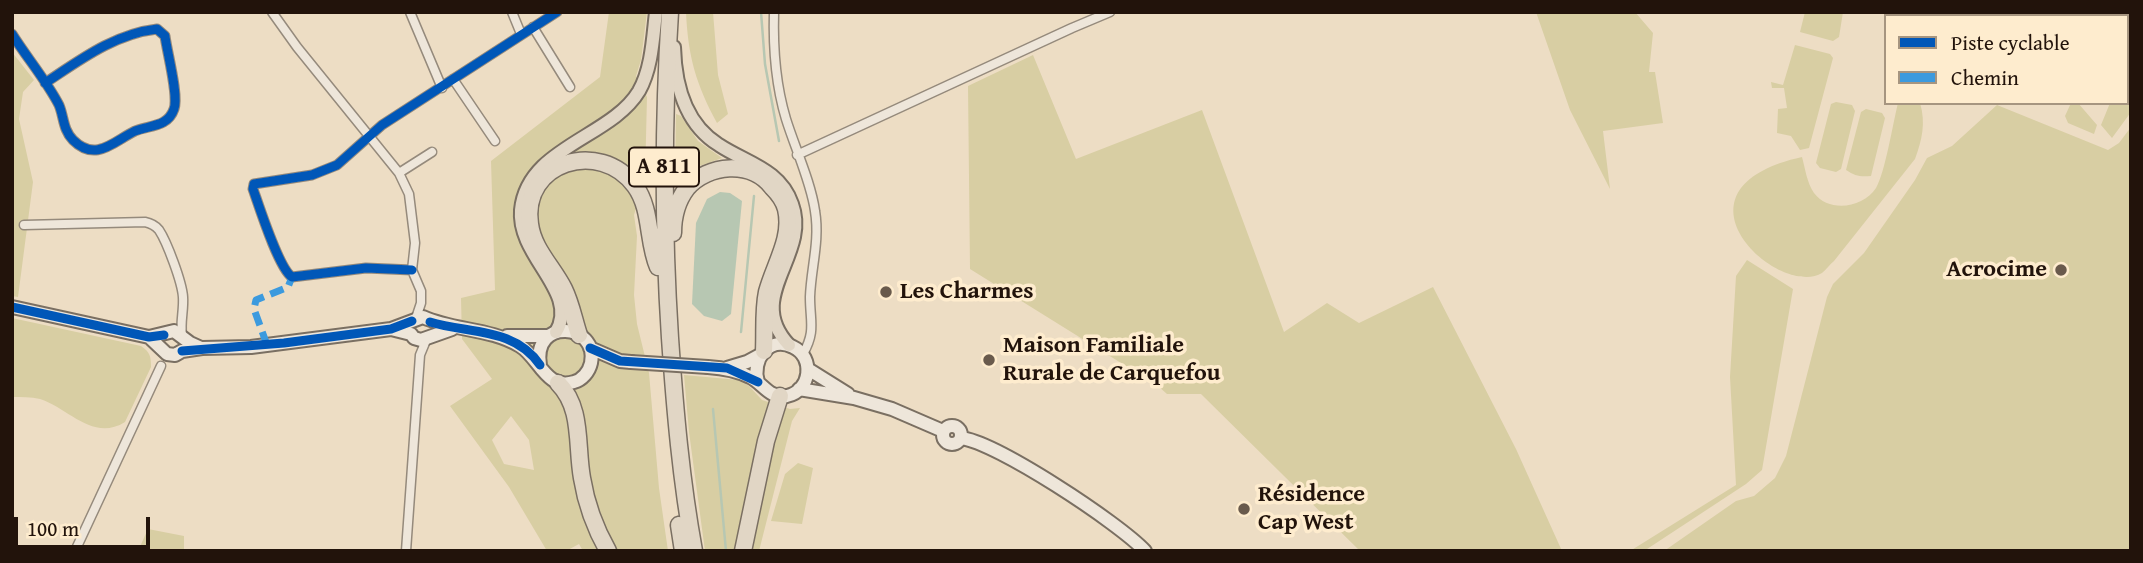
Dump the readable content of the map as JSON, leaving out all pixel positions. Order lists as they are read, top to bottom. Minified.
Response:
{"streets":{"highway":["A 811"]},"places":["Acrocime","Les Charmes","Maison Familiale Rurale de Carquefou","Résidence Cap West"],"legend":["Piste cyclable","Chemin"],"scale_bar":"100 m"}
